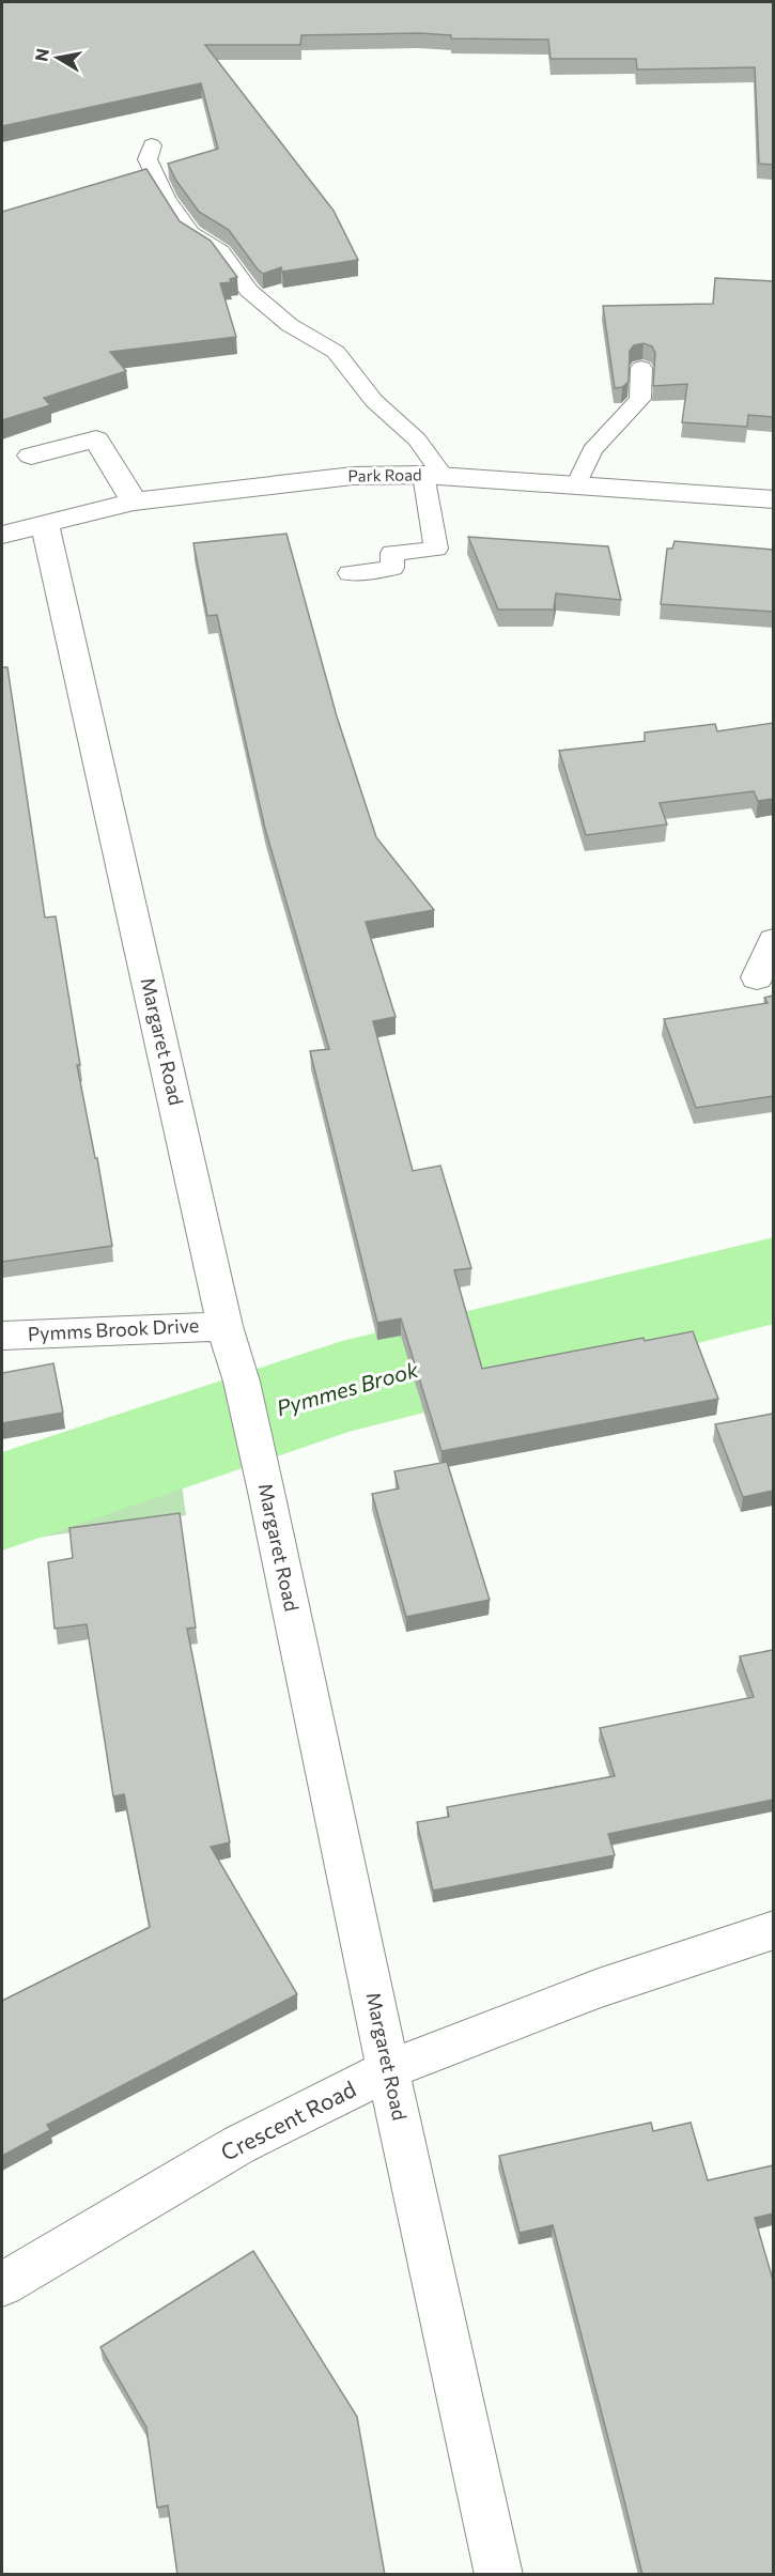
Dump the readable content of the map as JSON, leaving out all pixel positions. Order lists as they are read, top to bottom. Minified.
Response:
{"streets":{"street":["Park Road","Margaret Road","Pymms Brook Drive","Crescent Road"]},"crossings":[["Park Road","Margaret Road"],["Margaret Road","Pymms Brook Drive"],["Margaret Road","Crescent Road"]],"water":["Pymmes Brook"],"north":"left"}
